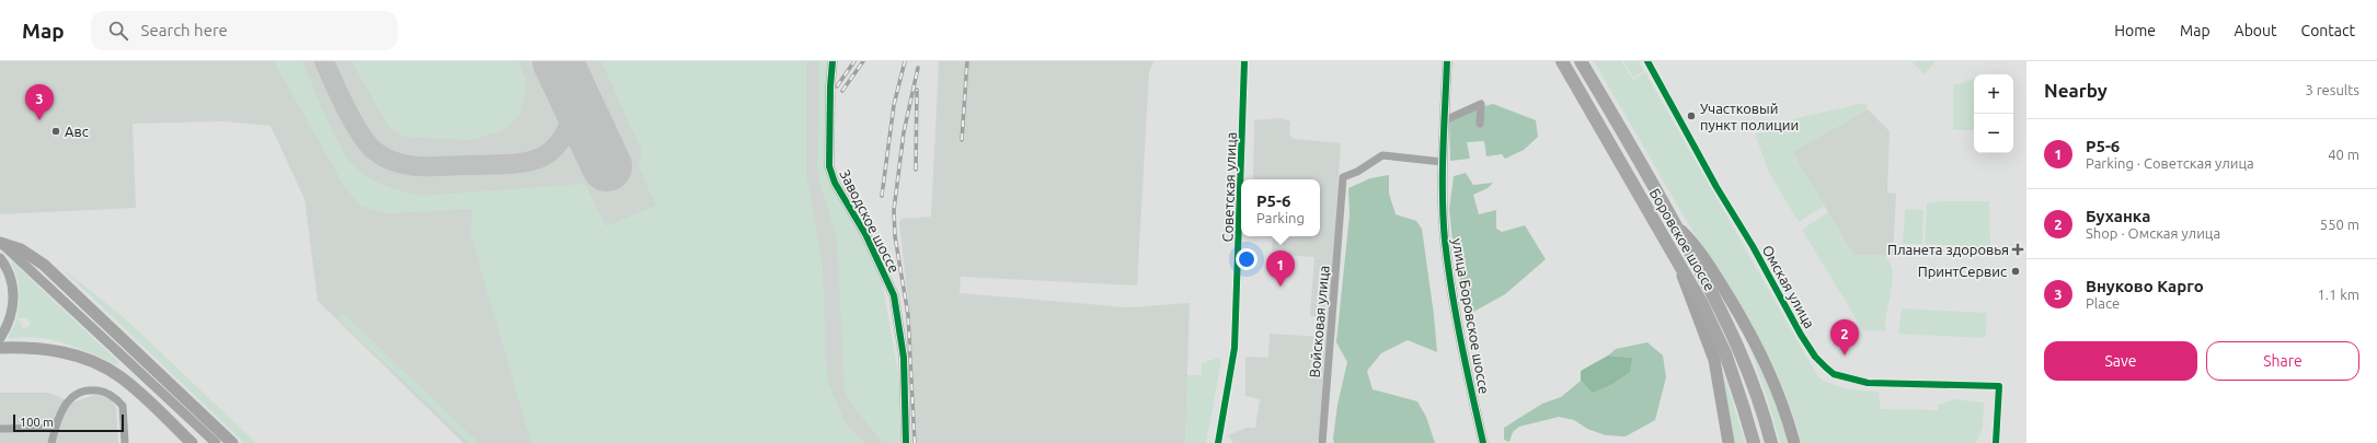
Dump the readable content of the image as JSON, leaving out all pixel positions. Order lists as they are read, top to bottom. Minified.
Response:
{"streets":{"main road":["Боровское шоссе"],"street":["Советская улица","Заводское шоссе","Омская улица","улица Боровское шоссе","Войсковая улица"]},"crossings":[["улица Боровское шоссе","Войсковая улица"]],"places":{"other":["Участковый пункт полиции","Авс","ПринтСервис"],"health":["Планета здоровья"]},"scale_bar":"100 m","page":{"header":"Map","search":"Search here","nav":["Home","Map","About","Contact"],"heading":["Nearby","3 results"],"map_buttons":["+","−"],"pins":["3","1","2"],"list":[{"mark":"1","name":"Р5-6","note":"Parking · Советская улица","value":"40 m"},{"mark":"2","name":"Буханка","note":"Shop · Омская улица","value":"550 m"},{"mark":"3","name":"Внуково Карго","note":"Place","value":"1.1 km"}],"popup":["Р5-6","Parking"],"buttons":["Save","Share"],"scale":"100 m"}}
